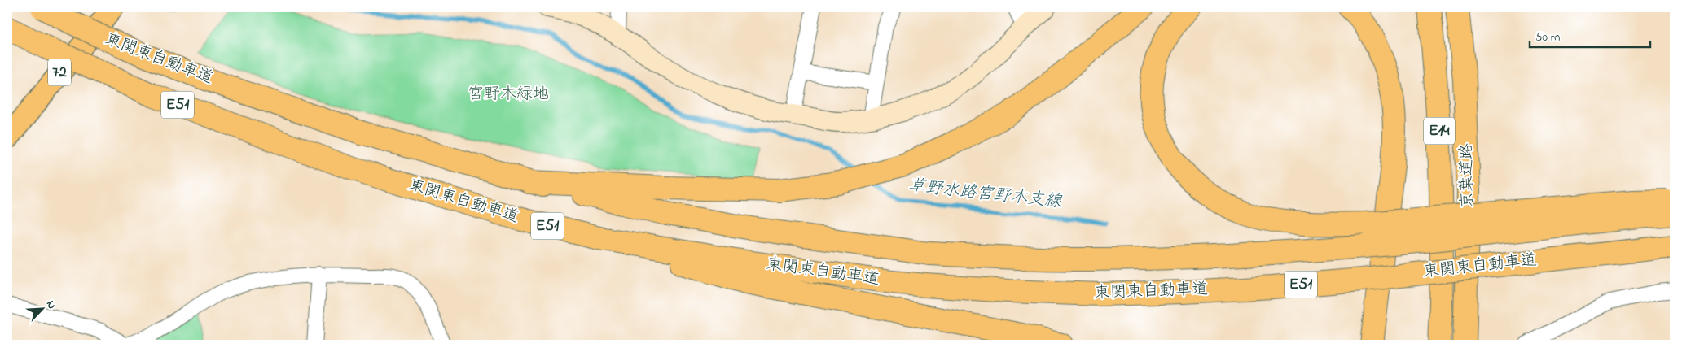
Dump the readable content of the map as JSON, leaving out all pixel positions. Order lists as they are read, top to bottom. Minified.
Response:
{"streets":{"highway":["東関東自動車道","E51","E14","京葉道路"],"main road":["72"]},"water":["草野水路宮野木支線"],"parks":["宮野木緑地"],"scale_bar":"50 m","north":"top right"}
